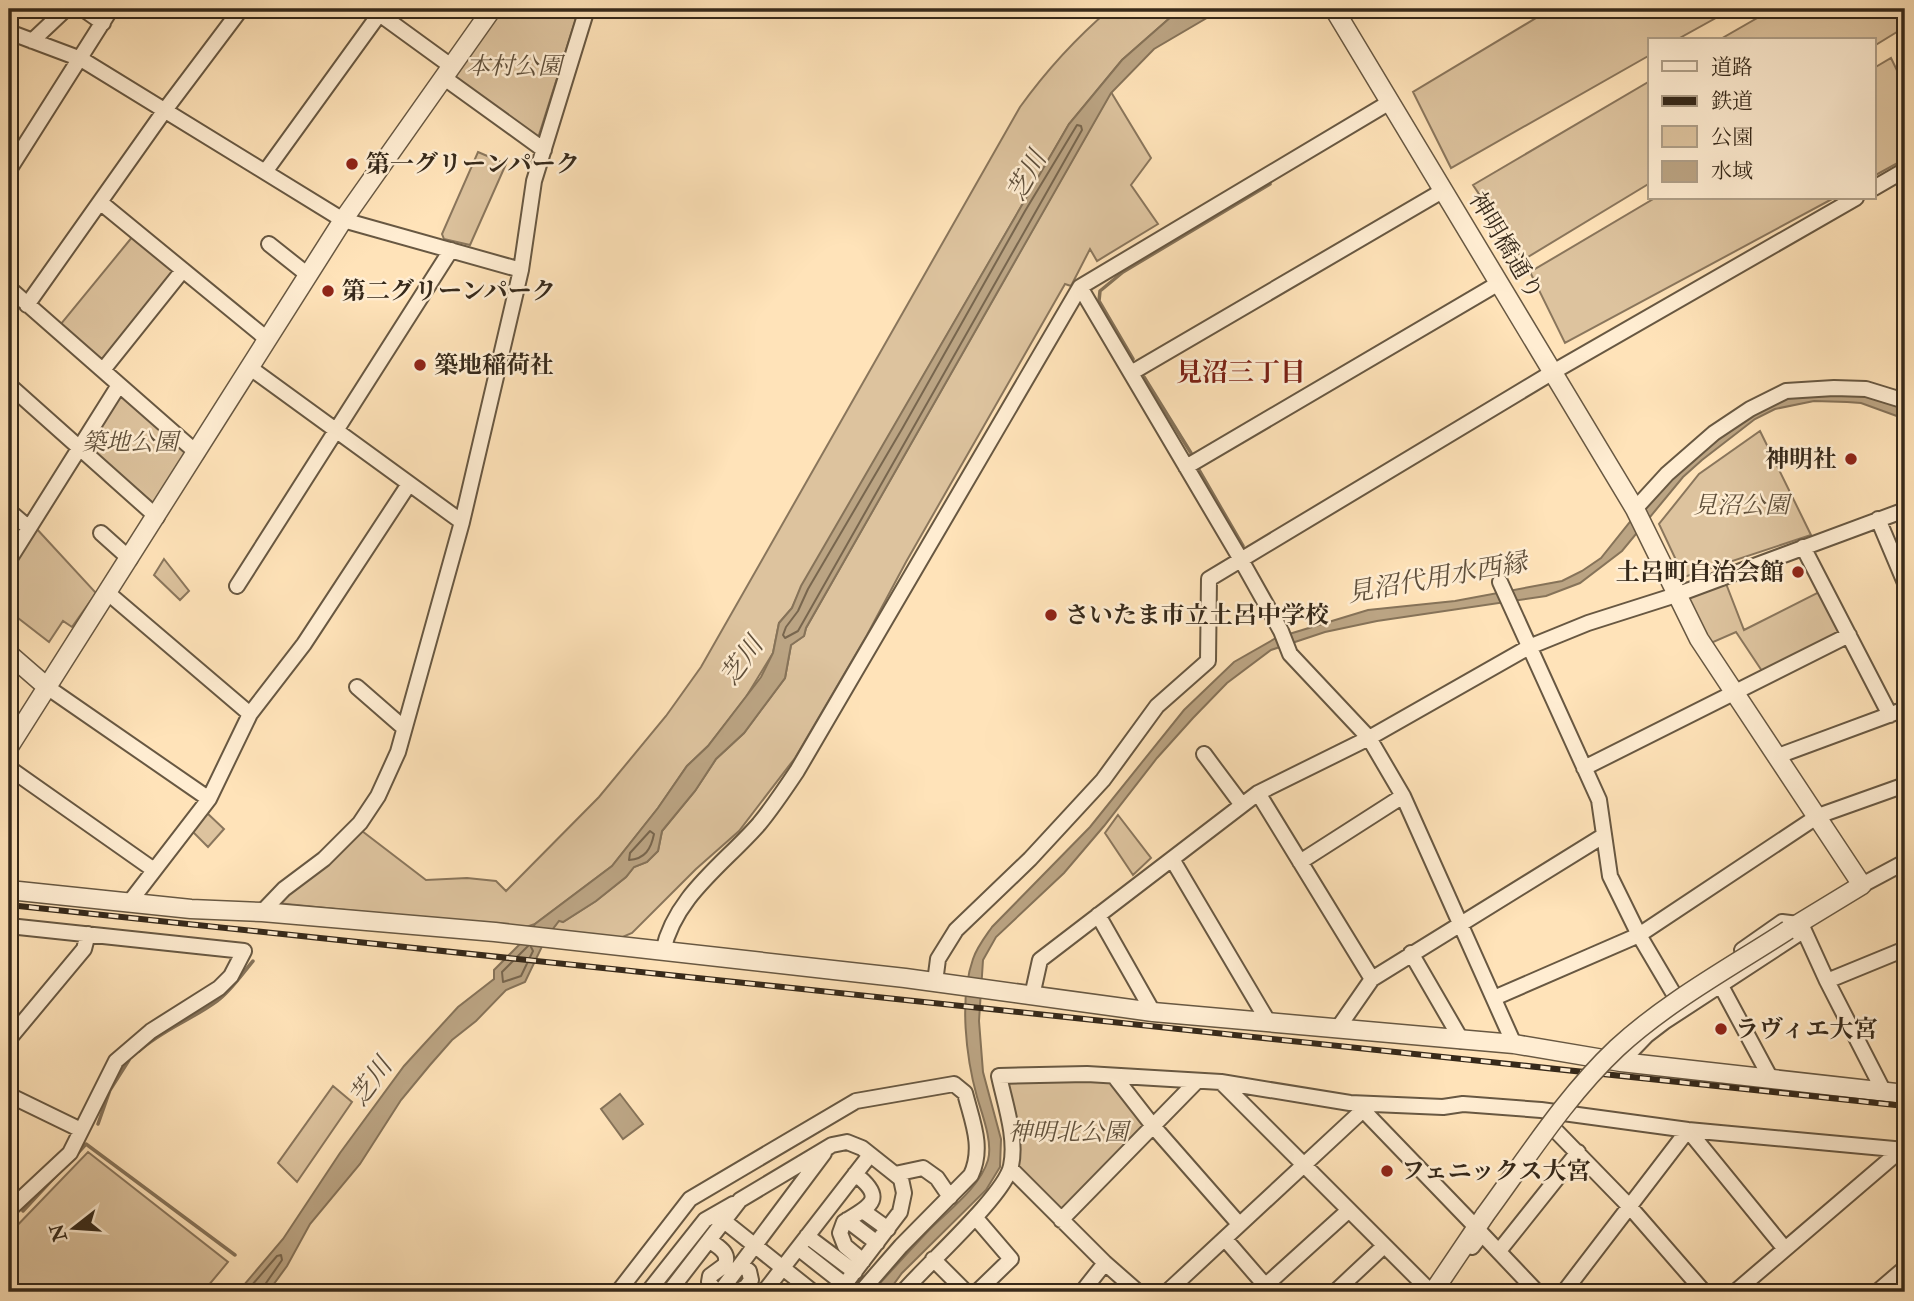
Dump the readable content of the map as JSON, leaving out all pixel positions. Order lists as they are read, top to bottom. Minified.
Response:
{"streets":{"street":["神明橋通り"]},"districts":["見沼三丁目"],"water":["芝川","見沼代用水西縁"],"parks":["本村公園","築地公園","見沼公園","神明北公園"],"places":["第一グリーンパーク","第二グリーンパーク","築地稲荷社","神明社","土呂町自治会館","さいたま市立土呂中学校","ラヴィエ大宮","フェニックス大宮"],"legend":["道路","鉄道","公園","水域"],"north":"left"}
